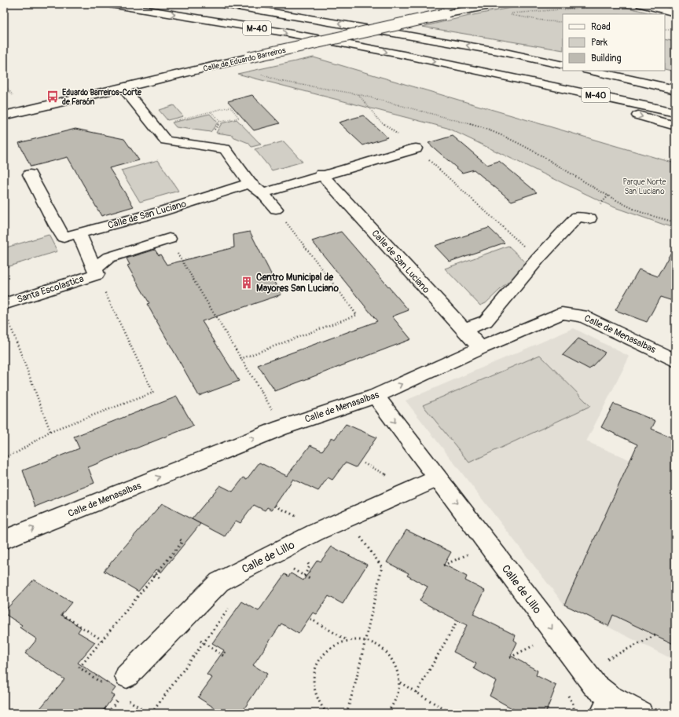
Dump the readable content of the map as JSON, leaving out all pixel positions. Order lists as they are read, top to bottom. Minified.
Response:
{"streets":{"main road":["M-40","Calle de Eduardo Barreiros","Calle de San Luciano","Santa Escolastica","Calle de Menasalbas","Calle de Lillo"]},"crossings":[["Calle de San Luciano","Calle de Menasalbas"],["Calle de Menasalbas","Calle de Lillo"]],"one_way":["Calle de Menasalbas","Calle de Lillo"],"parks":["Parque Norte San Luciano"],"places":{"bus stop":["Eduardo Barreiros-Corte de Faraón"],"building":["Centro Municipal de Mayores San Luciano"]},"legend":["Road","Park","Building"]}
